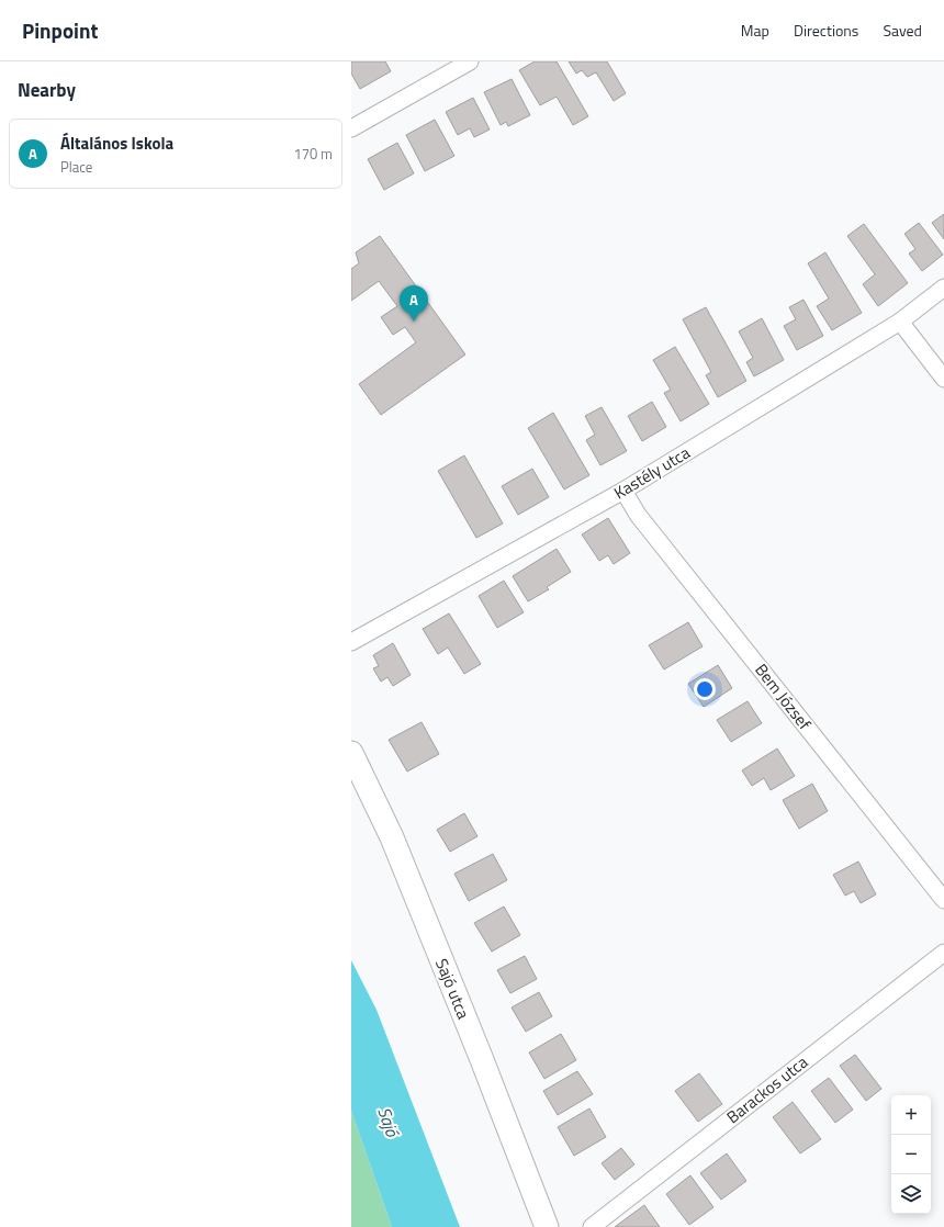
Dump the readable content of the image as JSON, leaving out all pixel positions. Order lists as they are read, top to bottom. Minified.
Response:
{"streets":{"main road":["Sajó utca"],"street":["Kastély utca","Bem József","Barackos utca"]},"crossings":[["Kastély utca","Bem József"]],"water":["Sajó"],"page":{"header":"Pinpoint","nav":["Map","Directions","Saved"],"heading":"Nearby","list":[{"mark":"A","name":"Általános Iskola","note":"Place","value":"170 m"}],"pins":"A","map_buttons":["+","−"]}}
